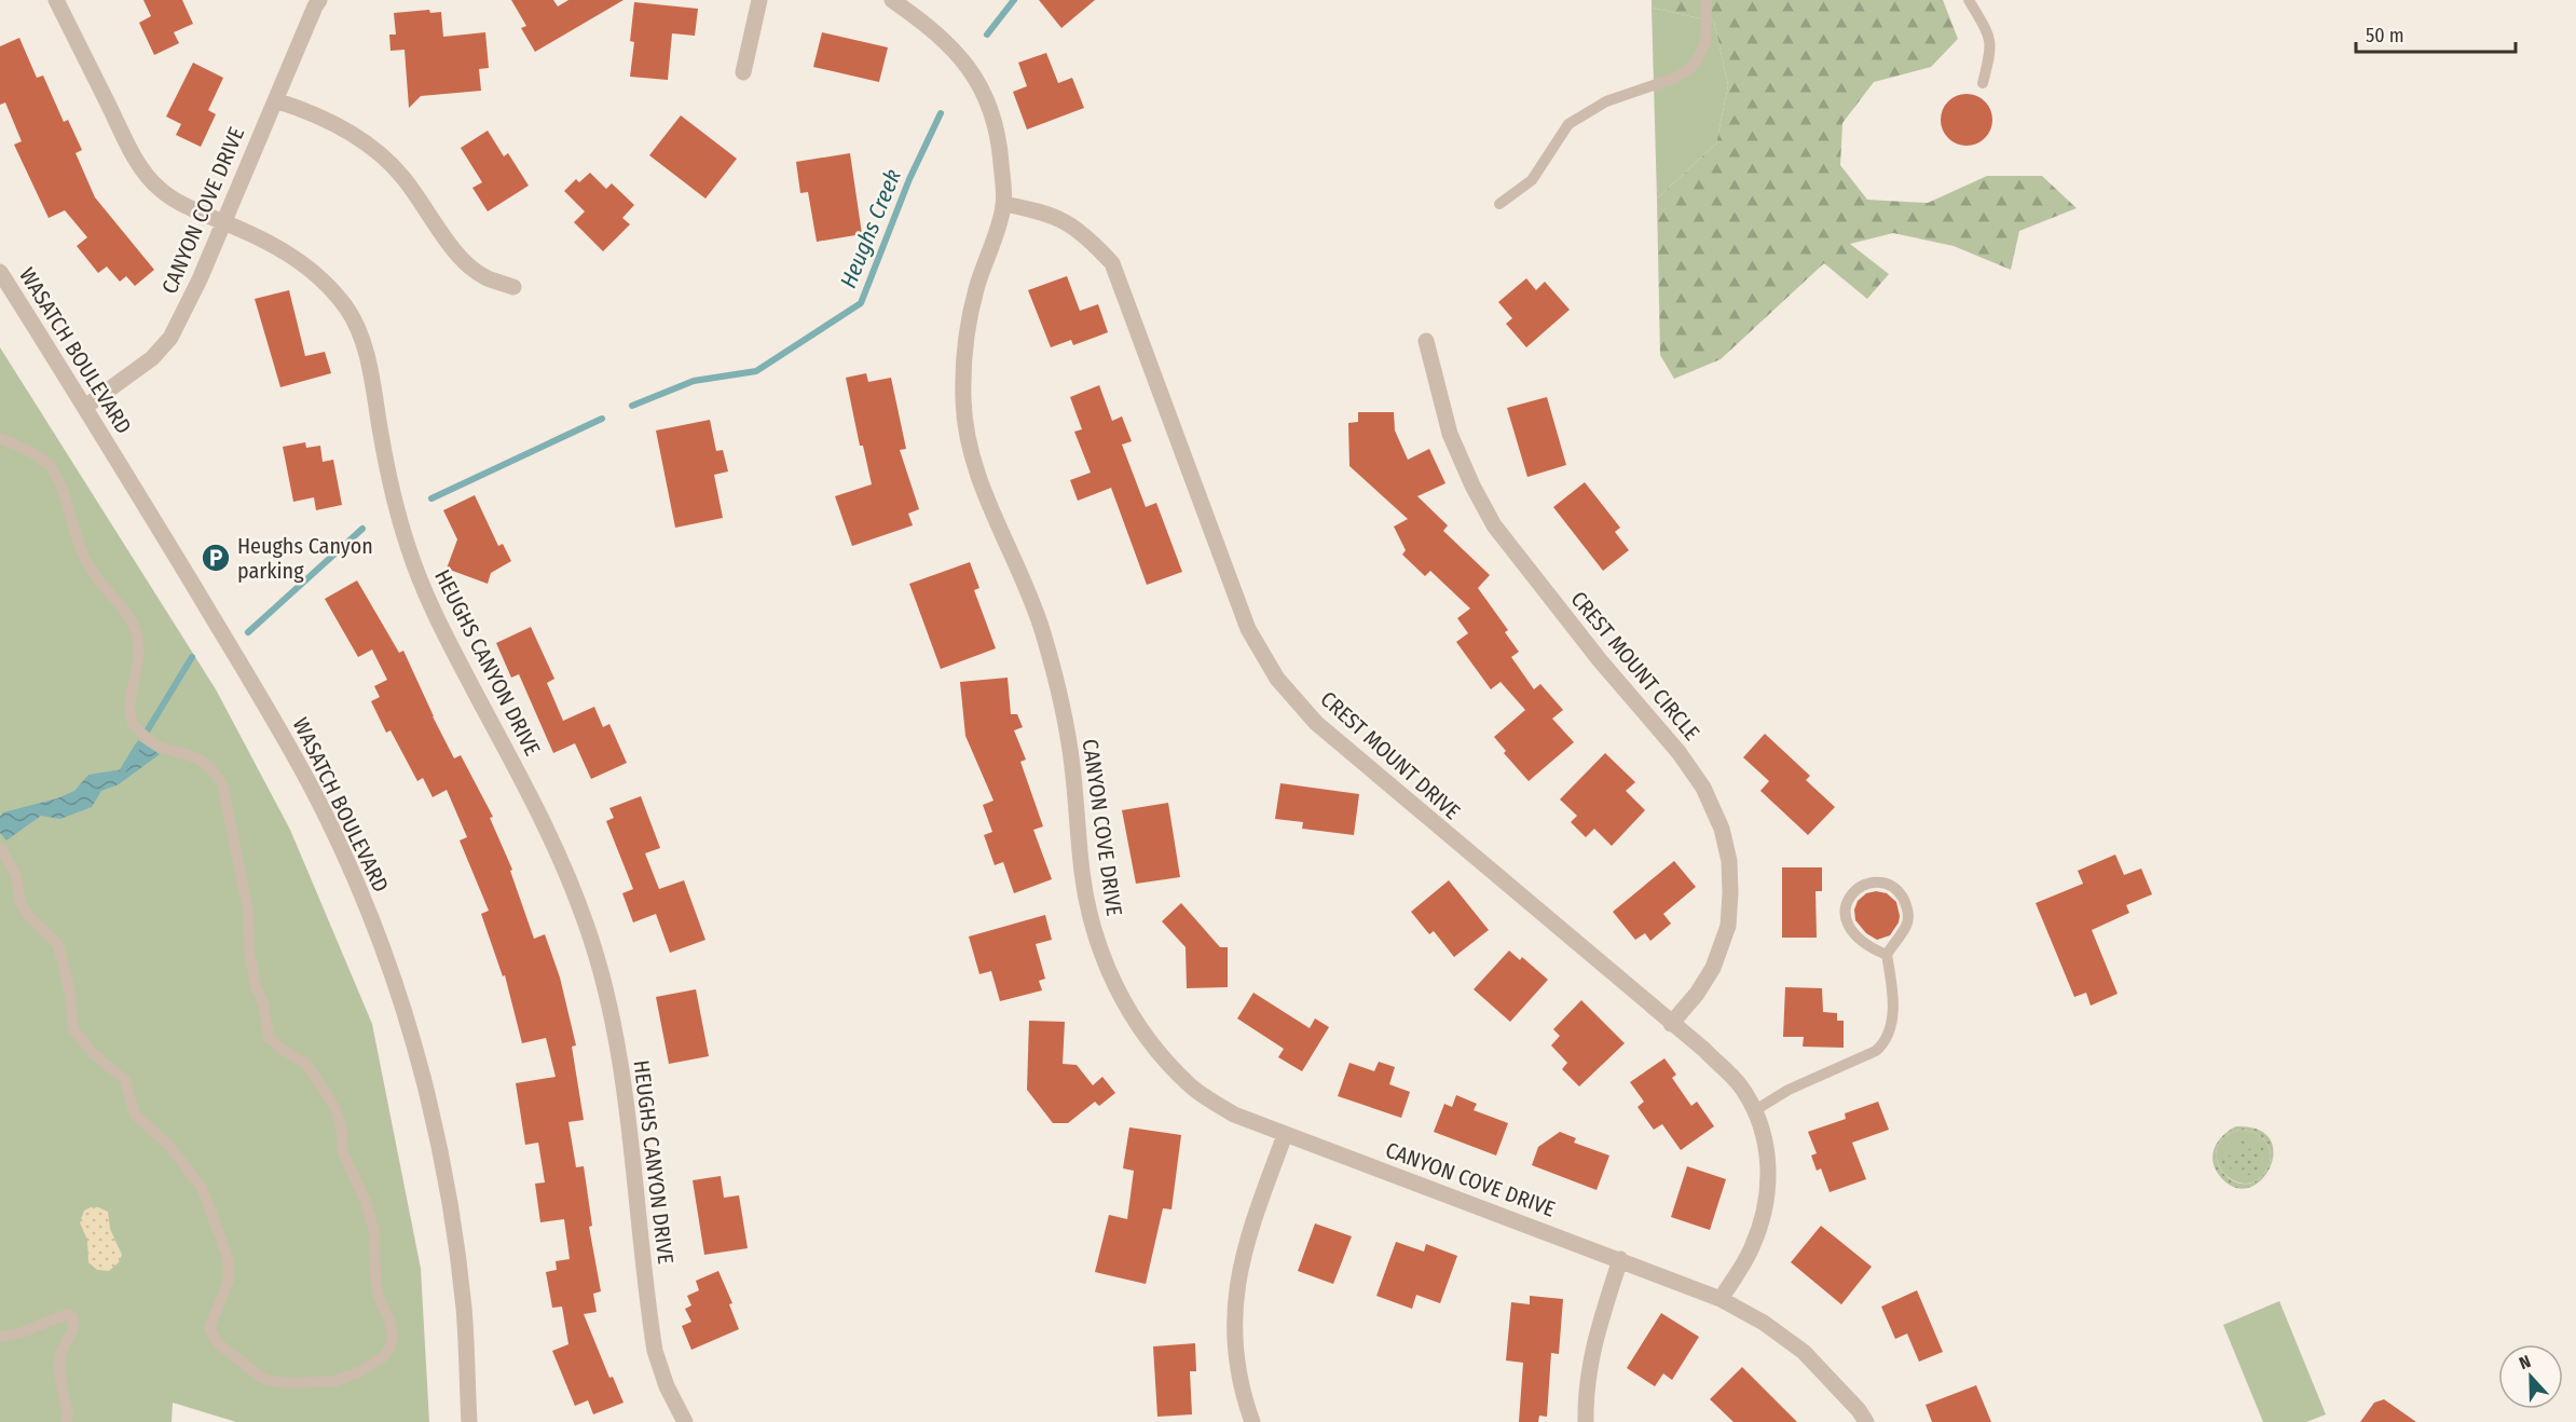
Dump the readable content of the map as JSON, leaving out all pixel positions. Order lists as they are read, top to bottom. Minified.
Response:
{"streets":{"street":["CANYON COVE DRIVE","WASATCH BOULEVARD","HEUGHS CANYON DRIVE","CREST MOUNT CIRCLE","CREST MOUNT DRIVE"]},"crossings":[["CANYON COVE DRIVE","WASATCH BOULEVARD"],["CANYON COVE DRIVE","HEUGHS CANYON DRIVE"],["CANYON COVE DRIVE","CREST MOUNT DRIVE"],["CREST MOUNT CIRCLE","CREST MOUNT DRIVE"]],"water":["Heughs Creek"],"places":{"parking":["Heughs Canyon parking"]},"scale_bar":"50 m","north":"top"}
